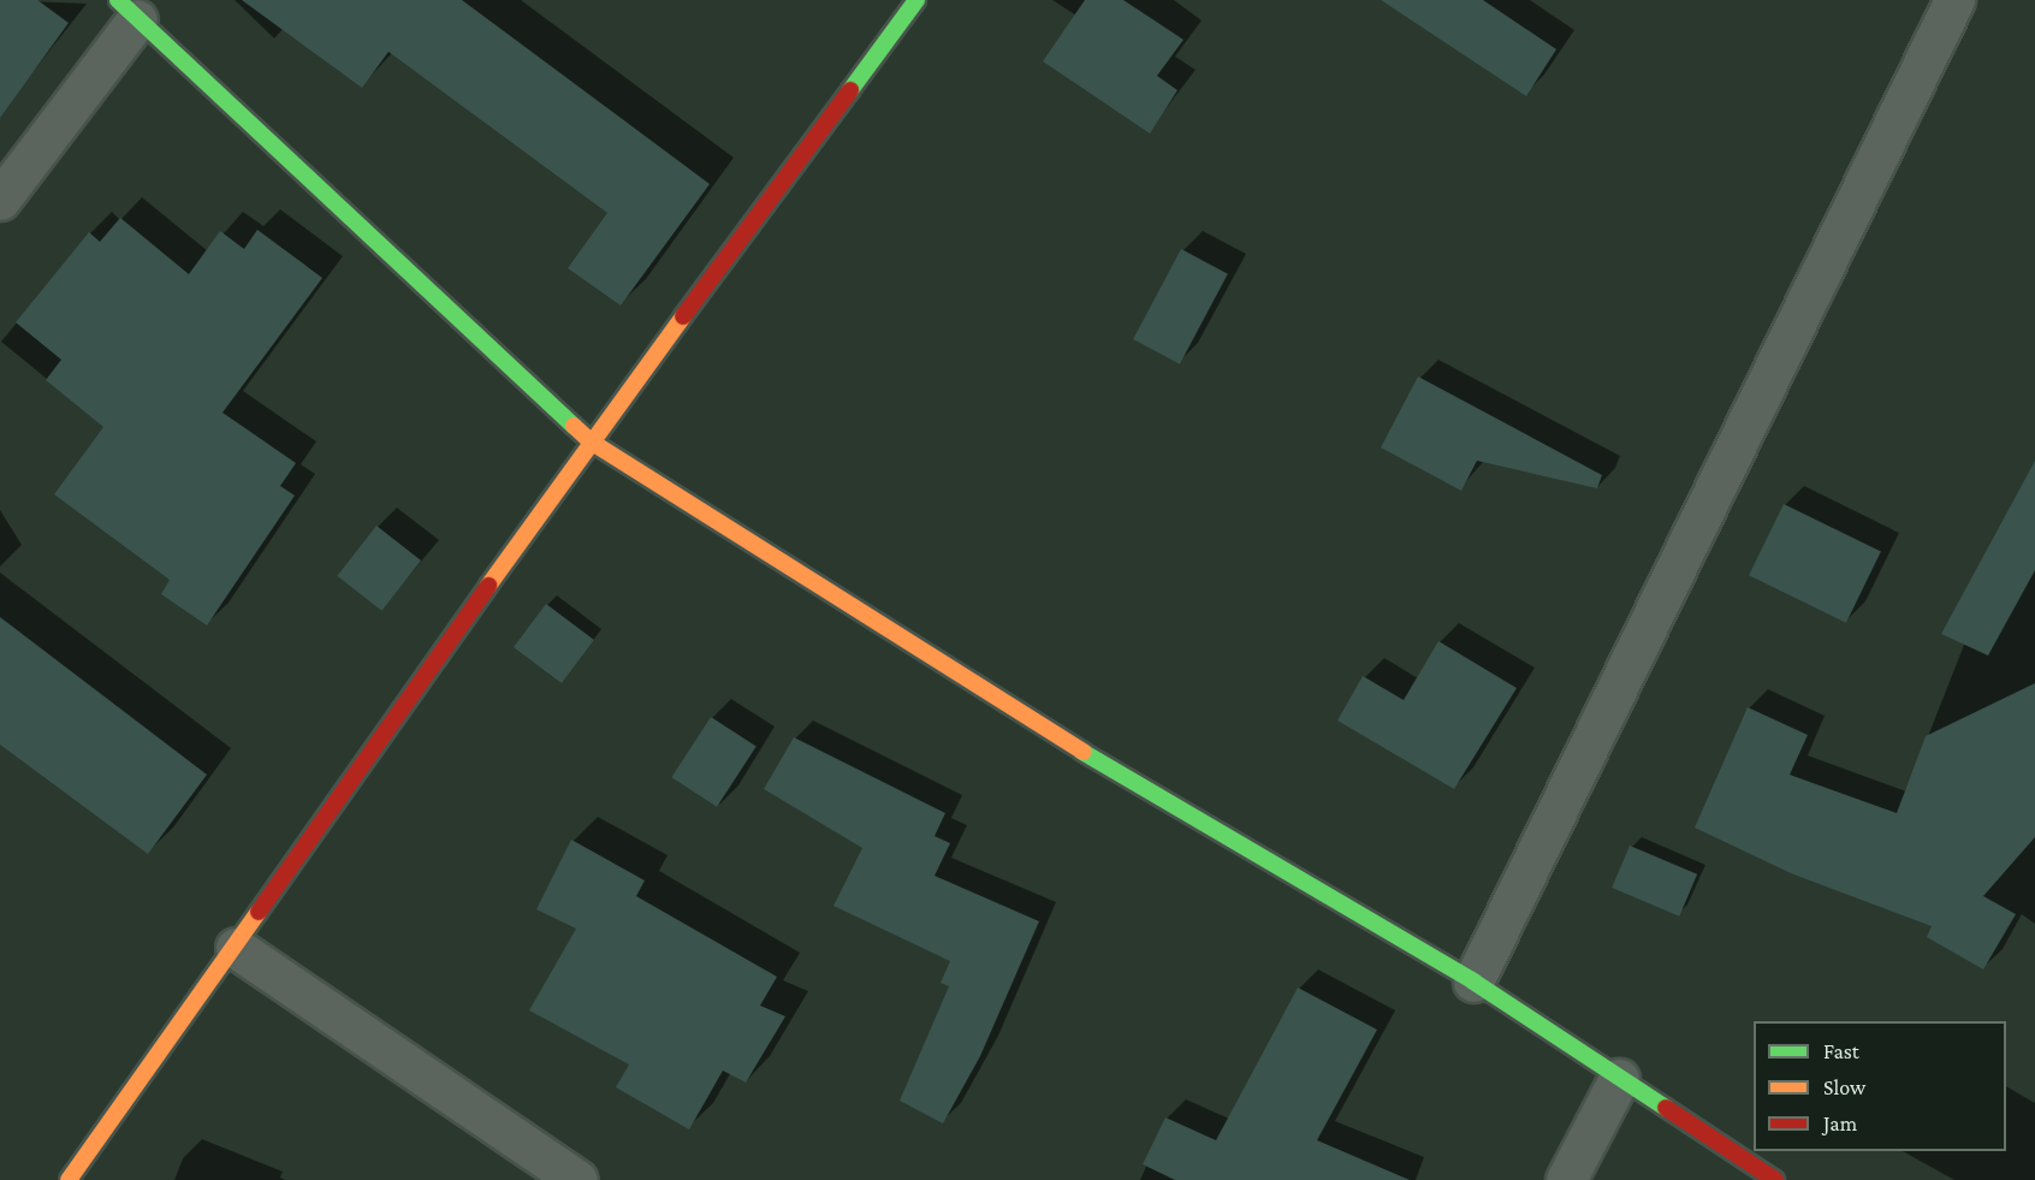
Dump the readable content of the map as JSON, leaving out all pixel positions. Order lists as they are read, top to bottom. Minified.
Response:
{"legend":["Fast","Slow","Jam"]}
